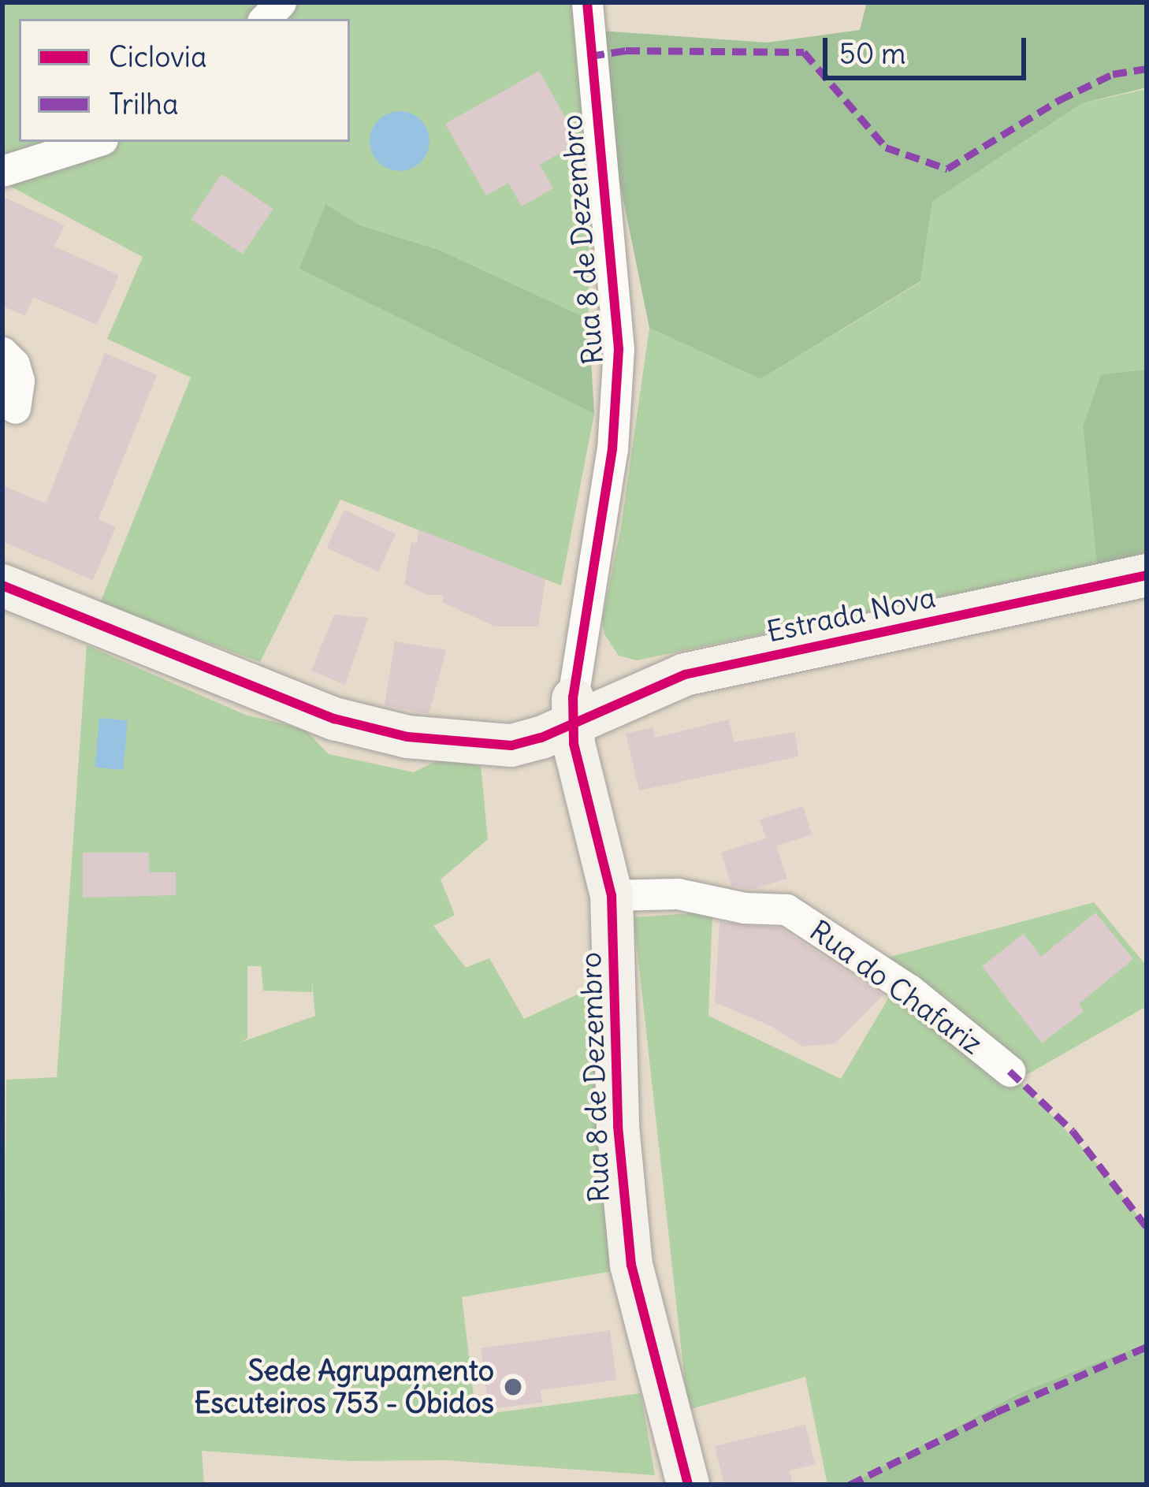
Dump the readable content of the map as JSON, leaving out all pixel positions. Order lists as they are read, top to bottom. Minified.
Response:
{"streets":{"street":["Rua 8 de Dezembro","Estrada Nova","Rua do Chafariz"]},"crossings":[["Rua 8 de Dezembro","Estrada Nova"],["Rua 8 de Dezembro","Rua do Chafariz"]],"places":["Sede Agrupamento Escuteiros 753 - Óbidos"],"legend":["Ciclovia","Trilha"],"scale_bar":"50 m"}
